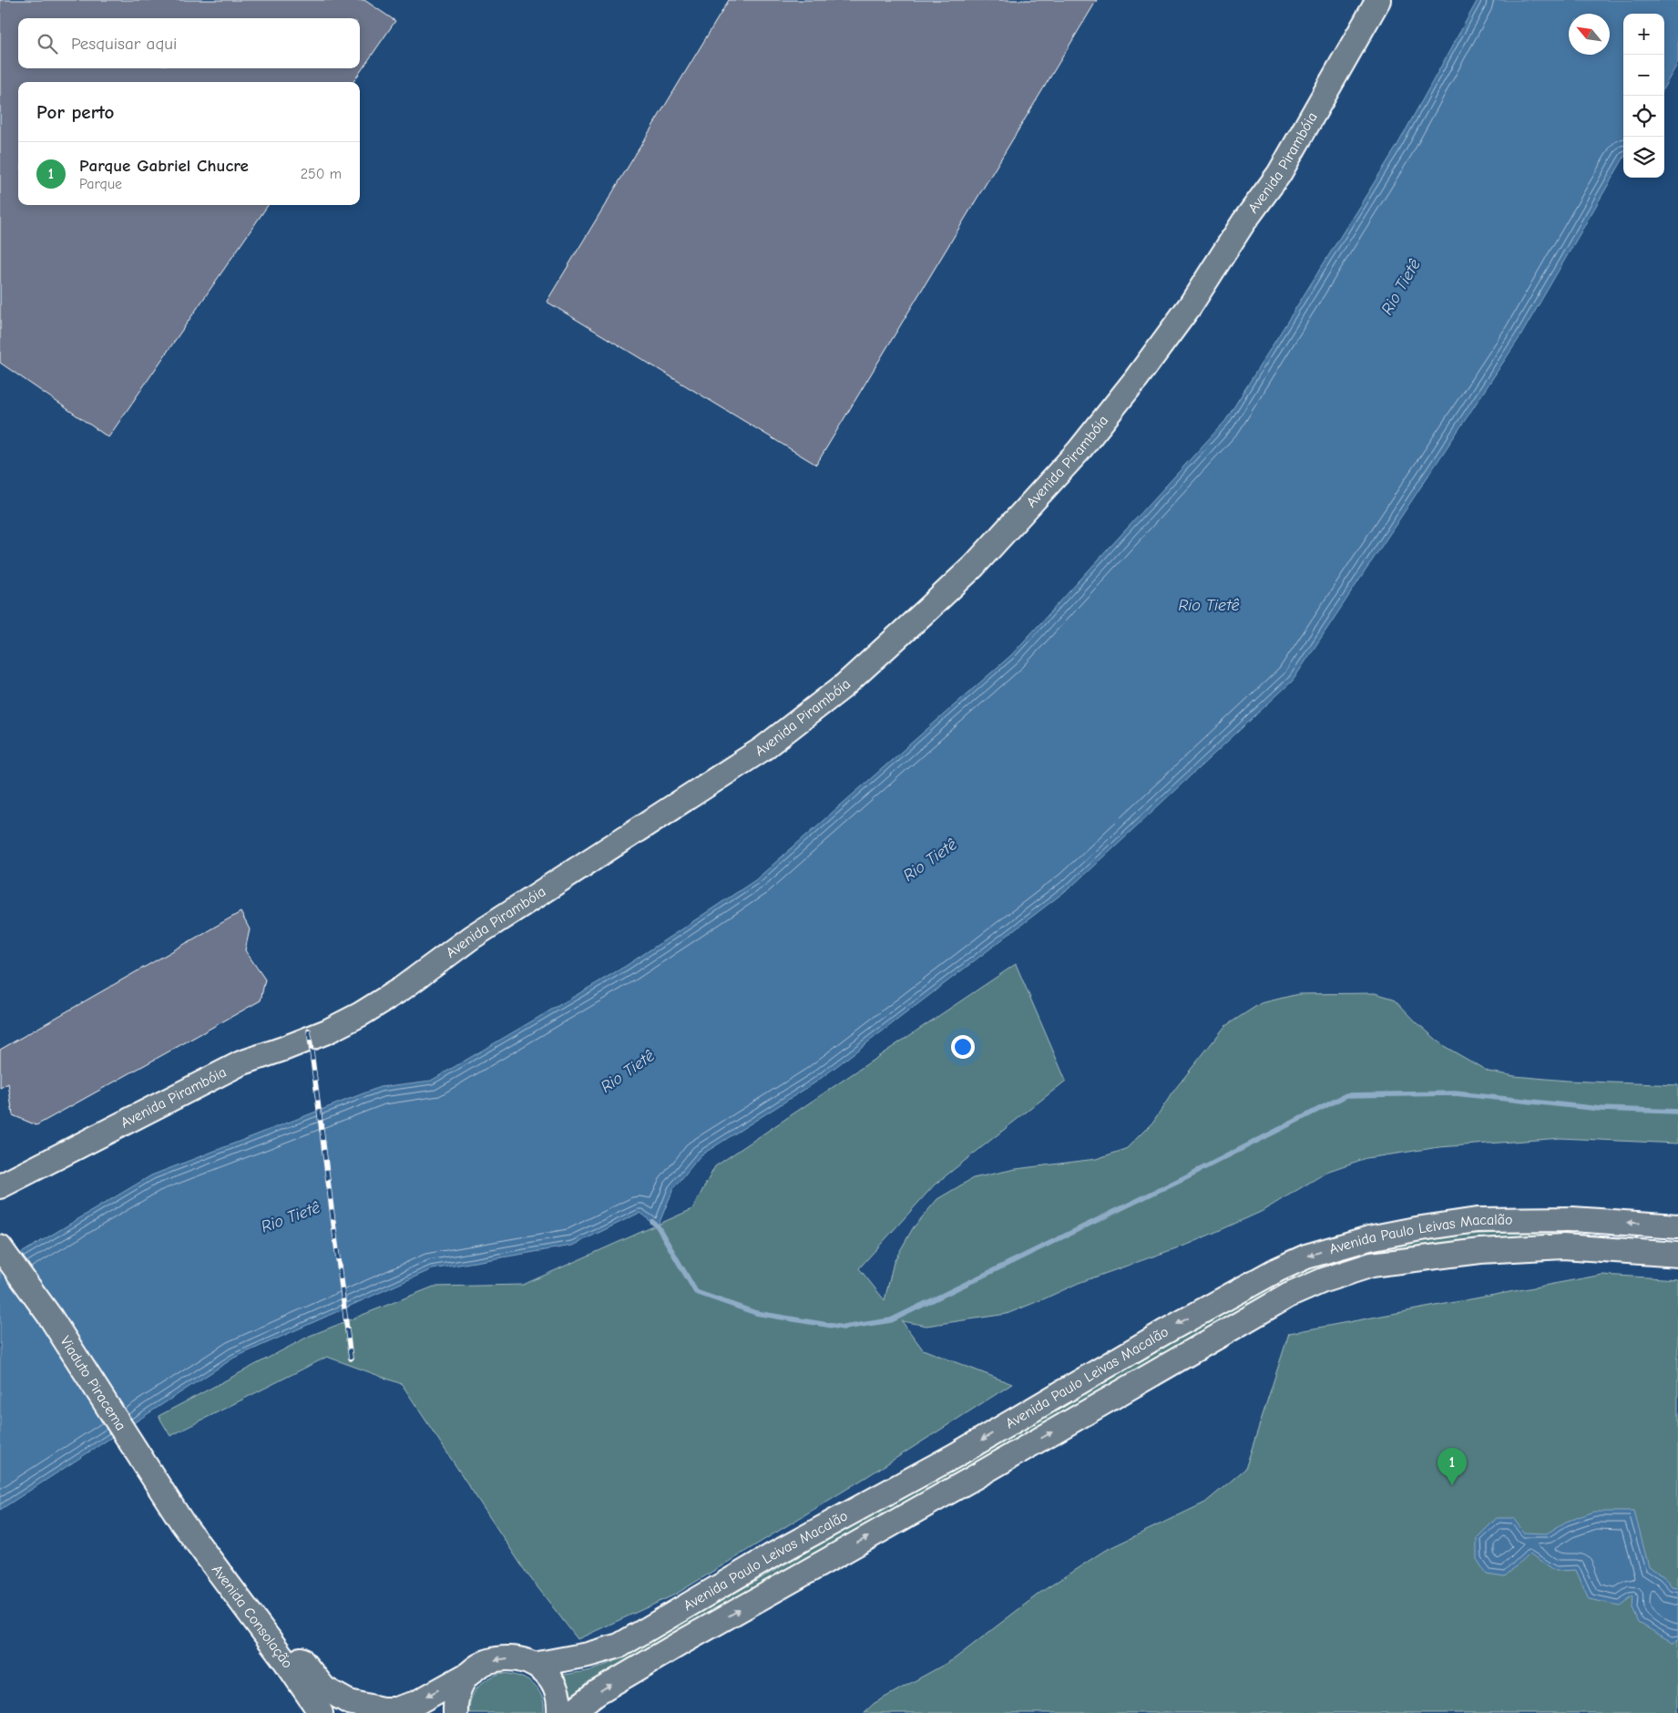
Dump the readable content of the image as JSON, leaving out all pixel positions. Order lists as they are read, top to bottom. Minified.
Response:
{"streets":{"main road":["Avenida Pirambóia","Avenida Paulo Leivas Macalão","Viaduto Piracema","Avenida Consolação"]},"crossings":[["Viaduto Piracema","Avenida Consolação"]],"water":["Rio Tietê"],"north":"top left","page":{"map_buttons":["+","−"],"search":"Pesquisar aqui","heading":"Por perto","list":[{"mark":"1","name":"Parque Gabriel Chucre","note":"Parque","value":"250 m"}],"pins":"1"}}
